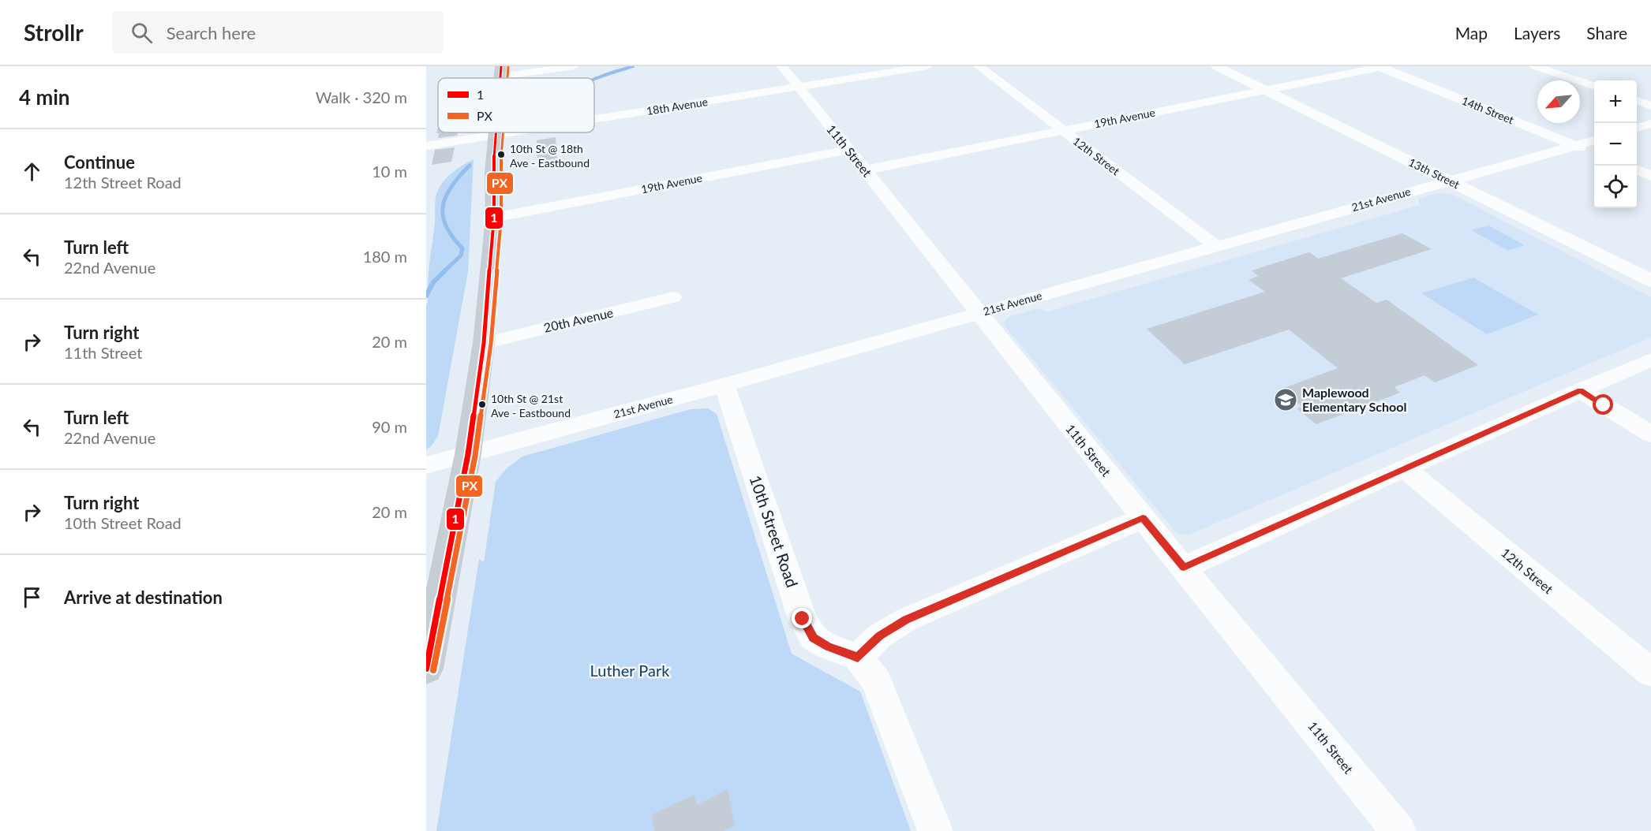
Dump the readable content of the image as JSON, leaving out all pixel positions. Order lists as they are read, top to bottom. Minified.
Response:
{"streets":{"street":["18th Avenue","14th Street","19th Avenue","11th Street","12th Street","13th Street","21st Avenue","20th Avenue","10th Street Road"]},"crossings":[["18th Avenue","11th Street"],["14th Street","19th Avenue"],["14th Street","21st Avenue"],["19th Avenue","11th Street"],["19th Avenue","12th Street"],["19th Avenue","13th Street"],["11th Street","21st Avenue"],["12th Street","21st Avenue"],["13th Street","21st Avenue"],["21st Avenue","10th Street Road"]],"parks":["Luther Park"],"places":{"other":["10th St @ 18th Ave - Eastbound","10th St @ 21st Ave - Eastbound"],"school or university":["Maplewood Elementary School"]},"lines":["transit line 1","transit line PX"],"legend":["1","PX"],"north":"bottom left","page":{"header":"Strollr","search":"Search here","nav":["Map","Layers","Share"],"heading":["4 min","Walk · 320 m"],"map_buttons":["+","−"],"list":[["Continue","12th Street Road","10 m"],["Turn left","22nd Avenue","180 m"],["Turn right","11th Street","20 m"],["Turn left","22nd Avenue","90 m"],["Turn right","10th Street Road","20 m"],"Arrive at destination"]}}
